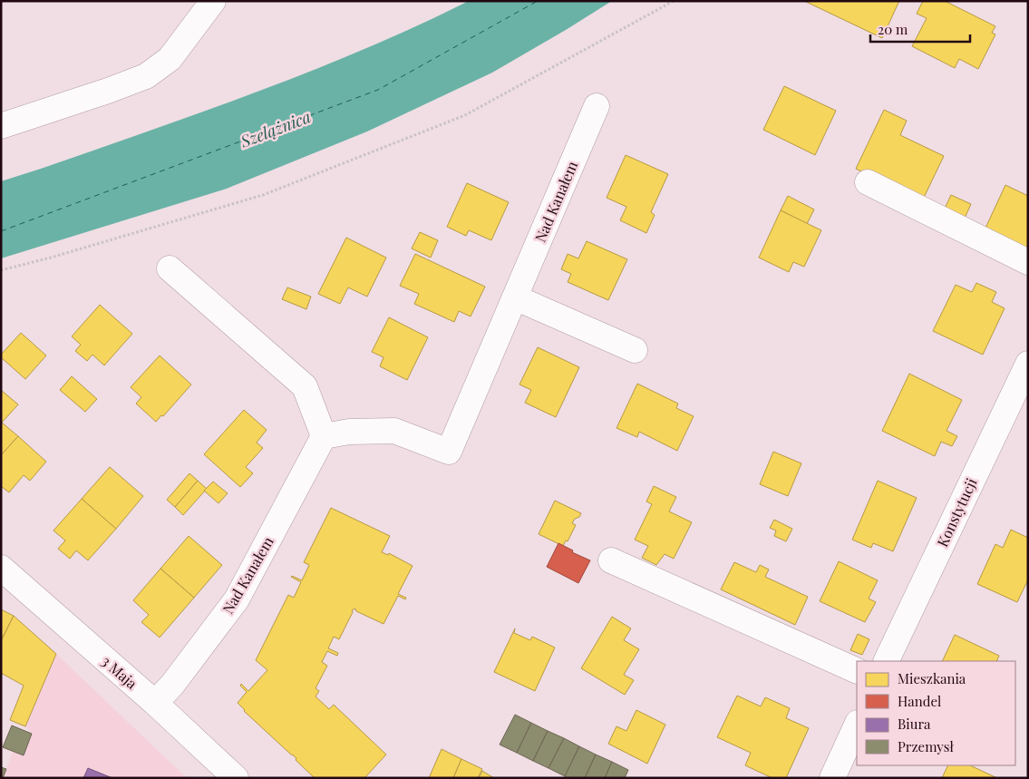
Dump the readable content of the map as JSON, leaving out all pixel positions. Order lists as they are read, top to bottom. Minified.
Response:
{"streets":{"street":["Nad Kanałem","Konstytucji","3 Maja"]},"crossings":[["Nad Kanałem","3 Maja"]],"water":["Szelążnica"],"legend":["Mieszkania","Handel","Biura","Przemysł"],"scale_bar":"20 m"}
